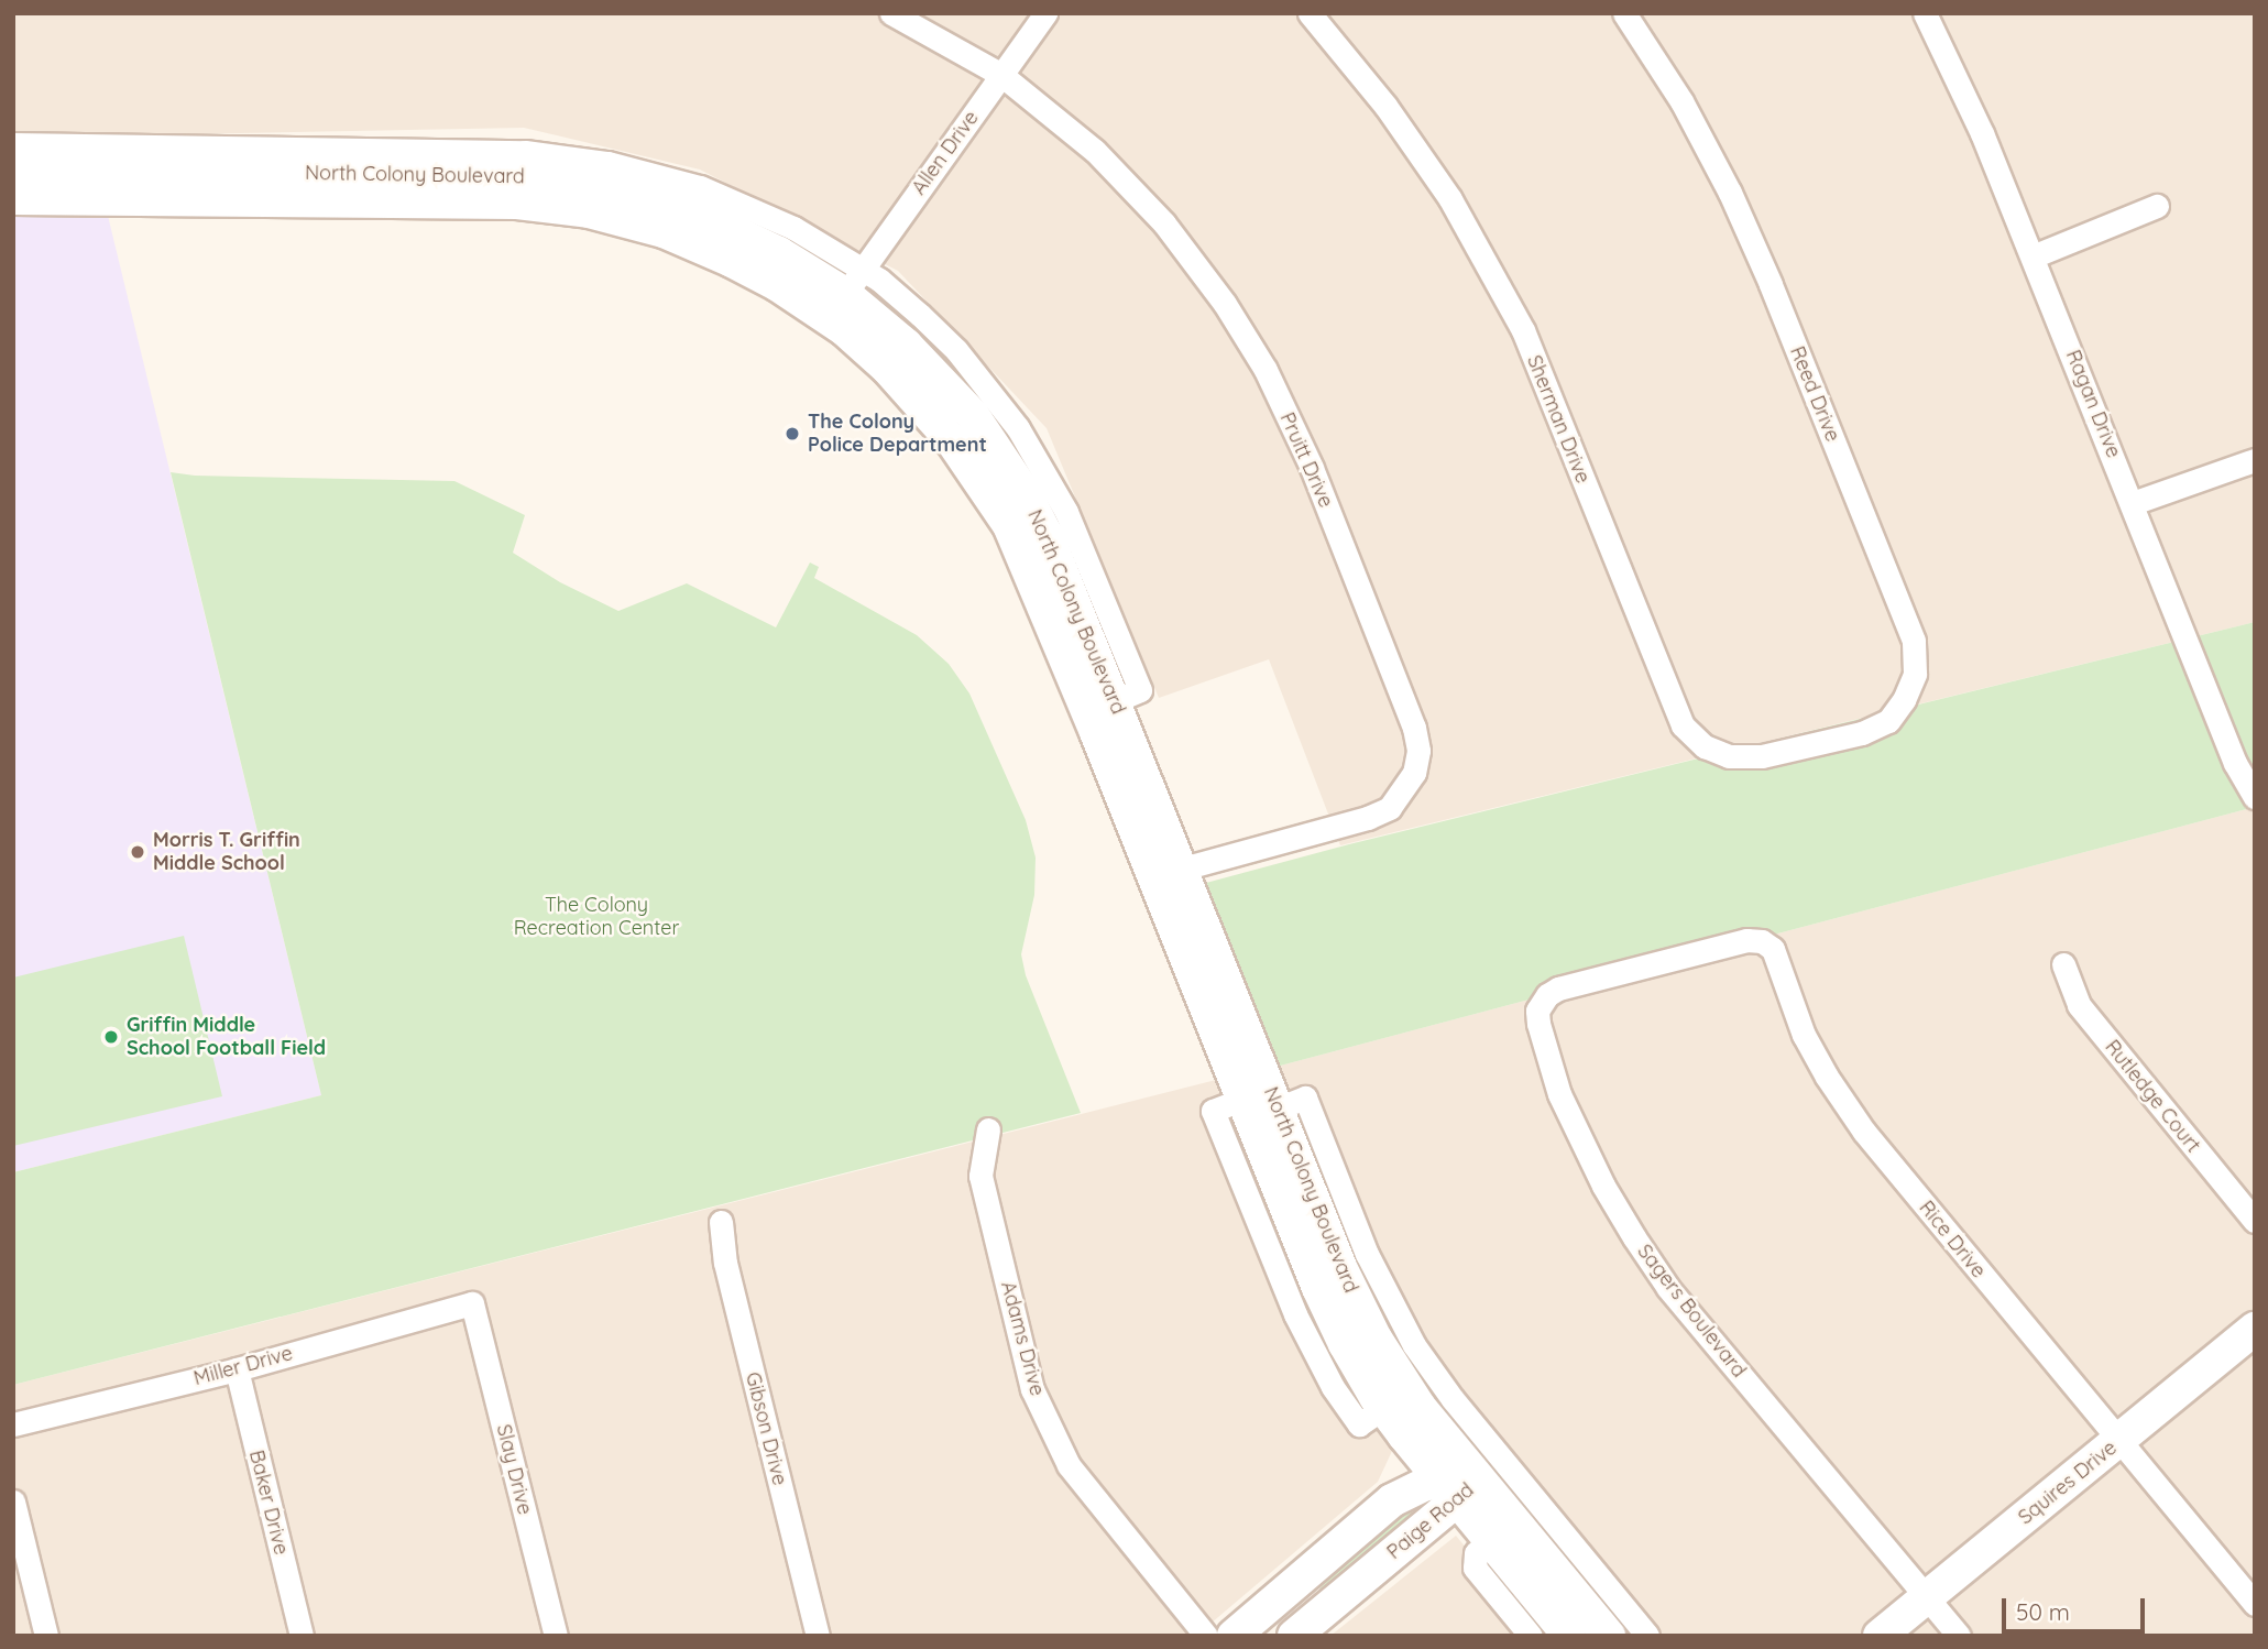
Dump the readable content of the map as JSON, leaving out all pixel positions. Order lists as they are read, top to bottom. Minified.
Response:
{"streets":{"main road":["North Colony Boulevard","Squires Drive","Paige Road"],"street":["Allen Drive","Reed Drive","Ragan Drive","Sherman Drive","Pruitt Drive","Rutledge Court","Rice Drive","Sagers Boulevard","Adams Drive","Miller Drive","Gibson Drive","Slay Drive","Baker Drive"]},"crossings":[["Allen Drive","North Colony Boulevard"],["Allen Drive","Pruitt Drive"],["North Colony Boulevard","Pruitt Drive"],["North Colony Boulevard","Paige Road"],["Reed Drive","Sherman Drive"],["Rice Drive","Sagers Boulevard"],["Rice Drive","Squires Drive"],["Sagers Boulevard","Squires Drive"],["Miller Drive","Slay Drive"],["Miller Drive","Baker Drive"]],"parks":["The Colony Recreation Center"],"places":["The Colony Police Department","Morris T. Griffin Middle School","Griffin Middle School Football Field"],"scale_bar":"50 m"}
